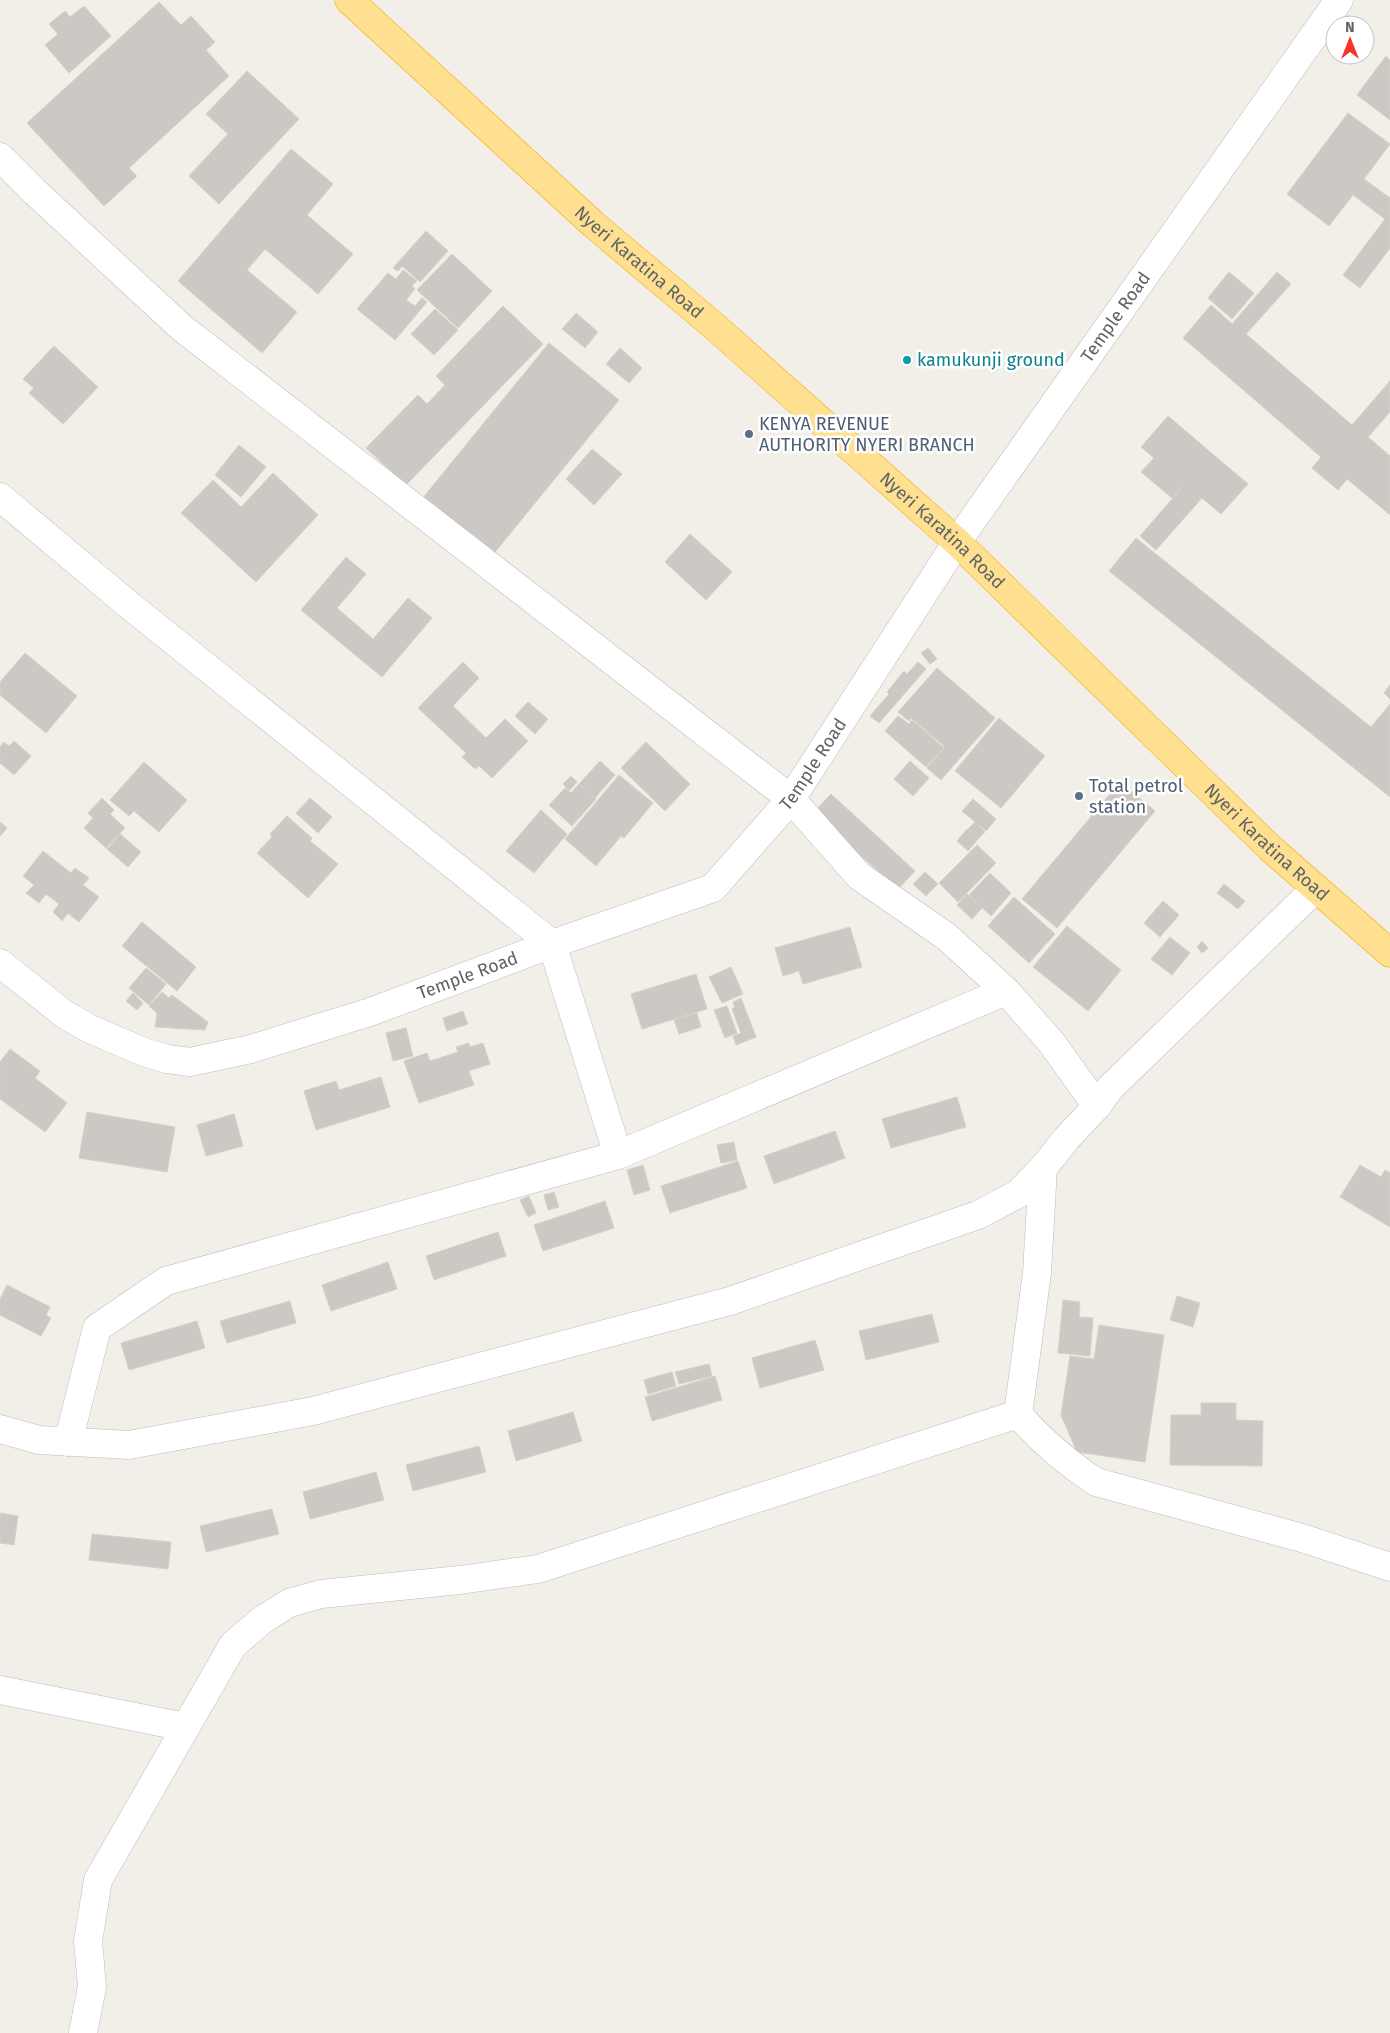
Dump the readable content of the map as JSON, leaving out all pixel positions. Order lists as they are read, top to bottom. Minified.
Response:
{"streets":{"highway":["Nyeri Karatina Road"],"street":["Temple Road"]},"crossings":[["Nyeri Karatina Road","Temple Road"]],"places":["kamukunji ground","KENYA REVENUE AUTHORITY NYERI BRANCH","Total petrol station"],"north":"top"}
